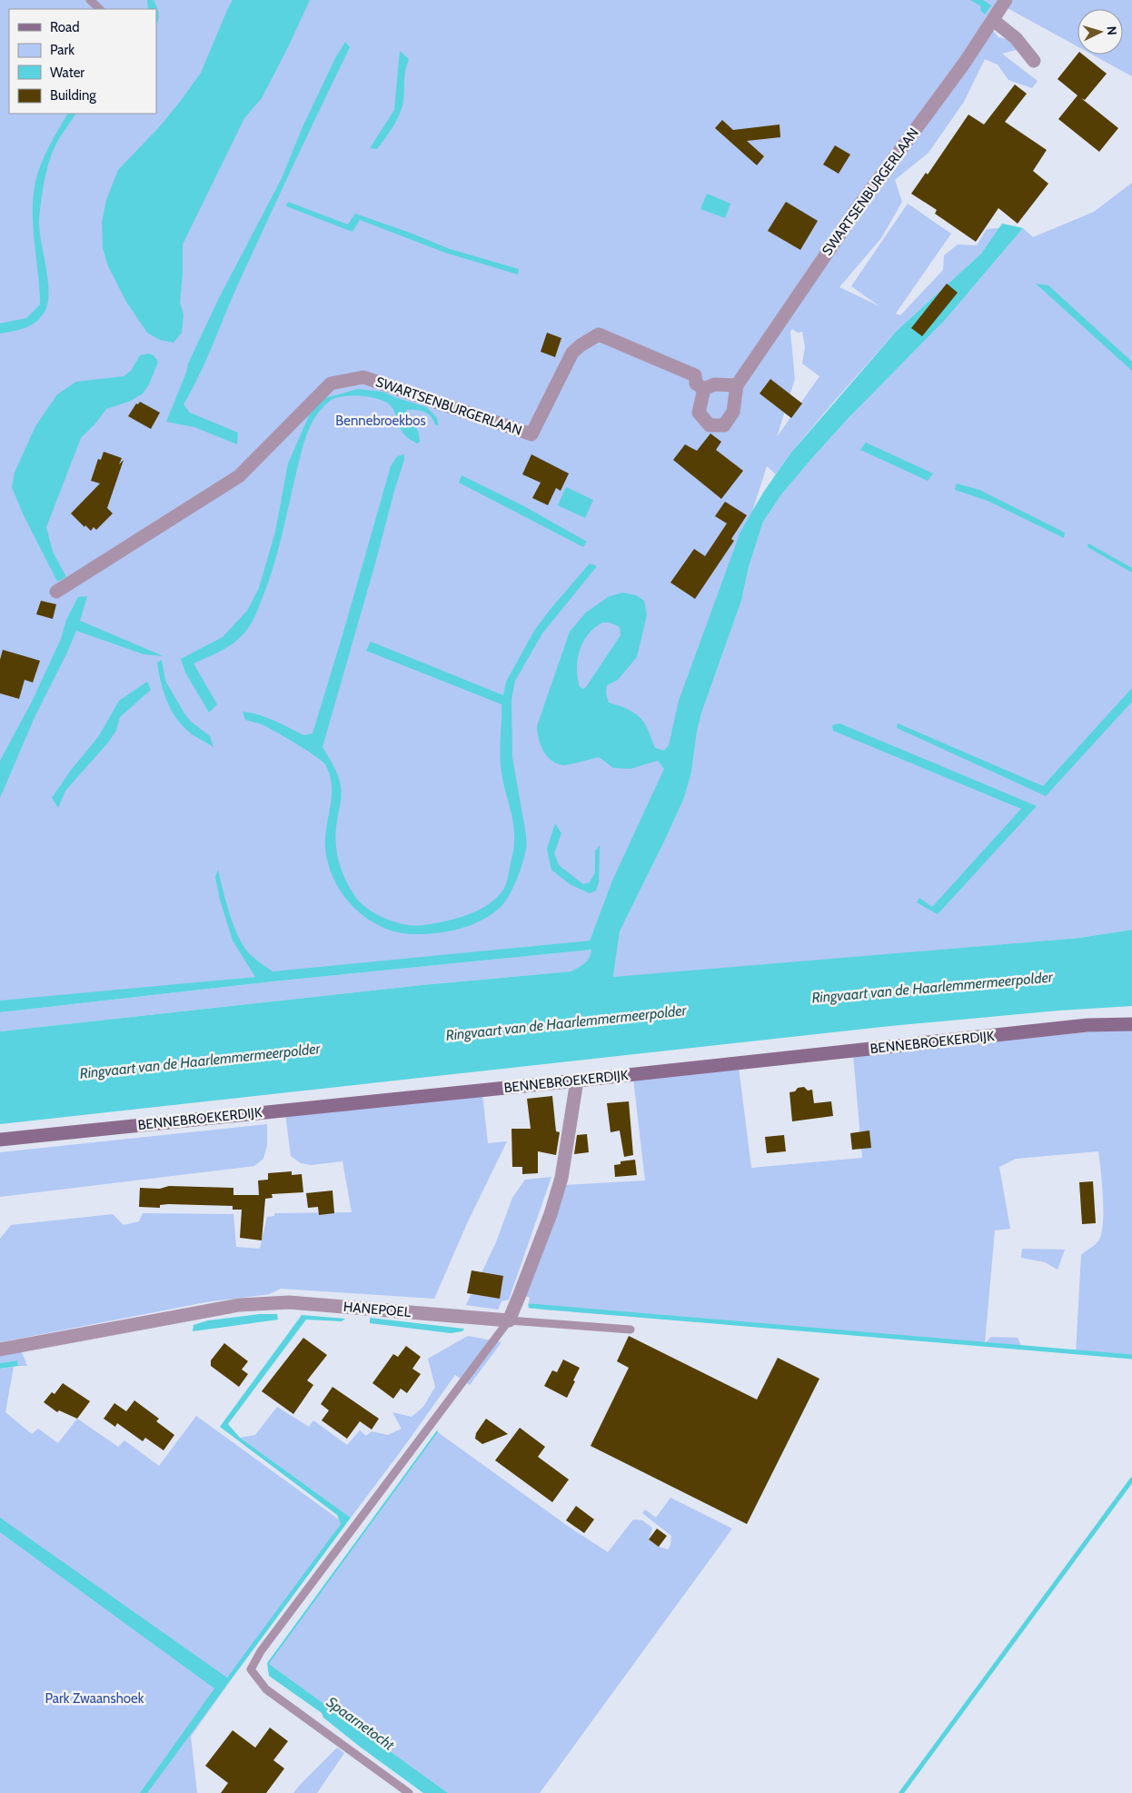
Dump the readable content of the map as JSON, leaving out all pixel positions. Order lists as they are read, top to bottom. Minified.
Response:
{"streets":{"street":["SWARTSENBURGERLAAN","BENNEBROEKERDIJK","HANEPOEL"]},"water":["Ringvaart van de Haarlemmermeerpolder","Spaarnetocht"],"parks":["Bennebroekbos","Park Zwaanshoek"],"legend":["Road","Park","Water","Building"],"north":"right"}
